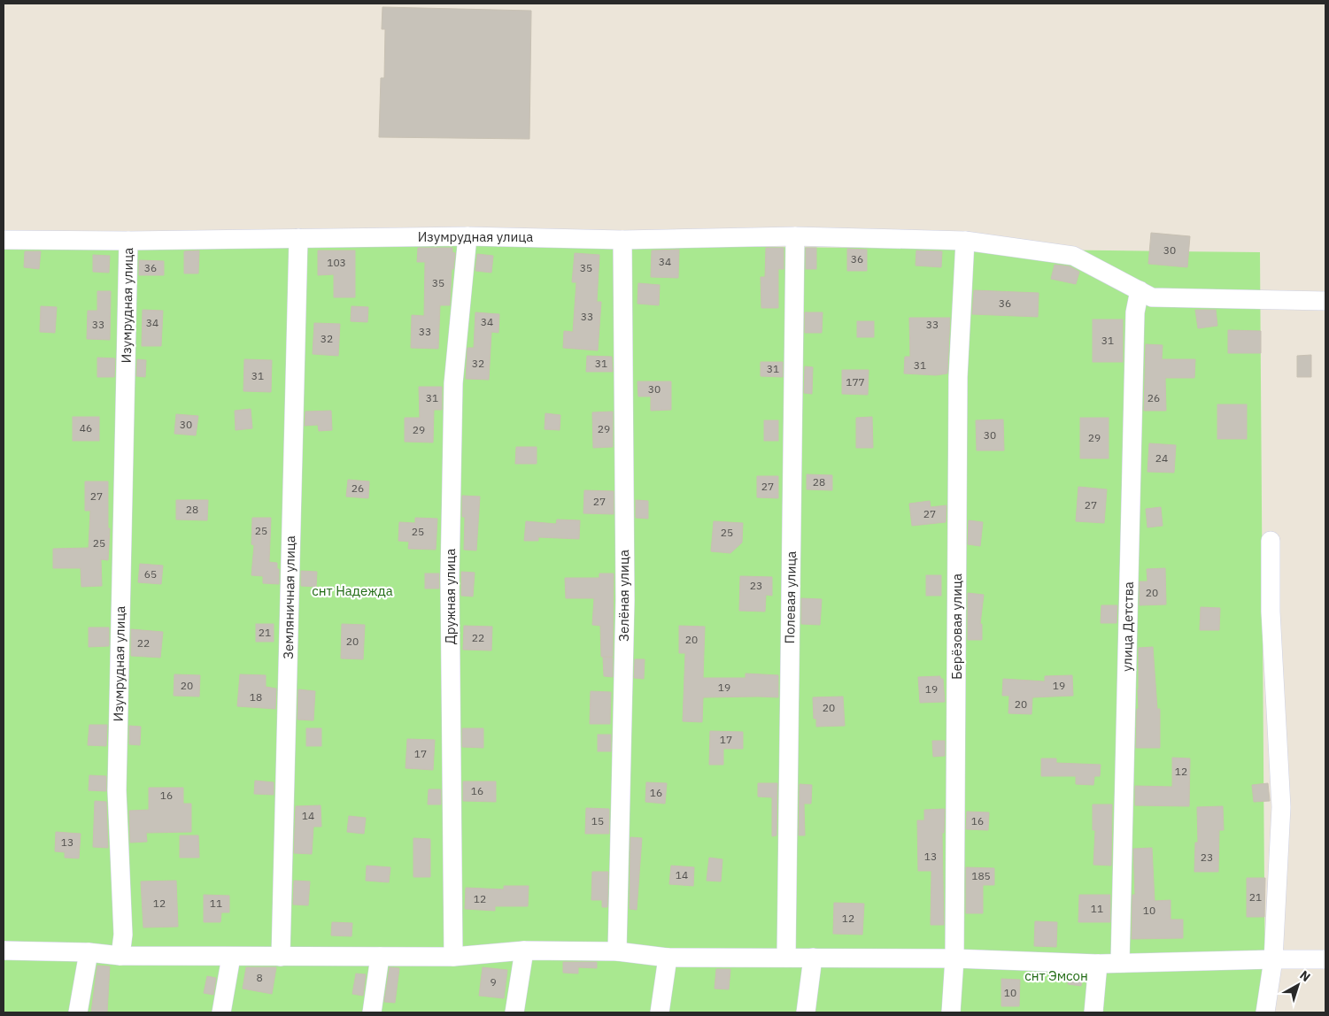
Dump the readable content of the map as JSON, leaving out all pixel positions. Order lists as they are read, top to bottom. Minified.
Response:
{"streets":{"street":["Изумрудная улица","Зелёная улица","Дружная улица","Земляничная улица","Полевая улица","Берёзовая улица","улица Детства"]},"crossings":[["Изумрудная улица","Зелёная улица"],["Изумрудная улица","Дружная улица"],["Изумрудная улица","Земляничная улица"],["Изумрудная улица","Полевая улица"],["Изумрудная улица","Берёзовая улица"],["Изумрудная улица","улица Детства"]],"parks":["снт Надежда","снт Эмсон"],"house_numbers":["30","36","34","103","36","35","35","36","33","34","34","33","33","33","32","31","32","31","31","31","31","177","30","31","26","30","46","29","29","30","29","24","28","27","26","27","27","27","28","27","25","25","25","25","65","23","20","21","22","20","20","22","20","19","19","19","18","20","20","17","17","12","16","16","16","14","15","16","13","13","23","14","185","21","12","12","11","11","10","12","8","9","10"],"north":"top right"}
